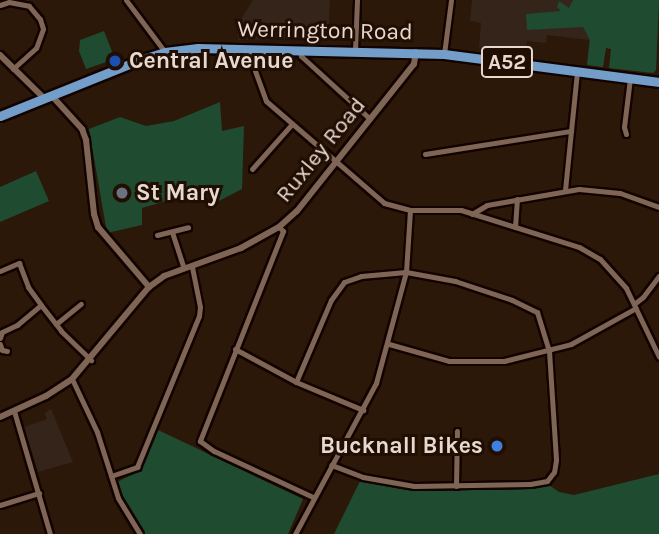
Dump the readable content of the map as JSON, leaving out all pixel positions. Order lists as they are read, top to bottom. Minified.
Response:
{"streets":{"highway":["Werrington Road","A52"],"street":["Ruxley Road"]},"crossings":[["Werrington Road","Ruxley Road"]],"places":["Central Avenue","St Mary","Bucknall Bikes"]}
